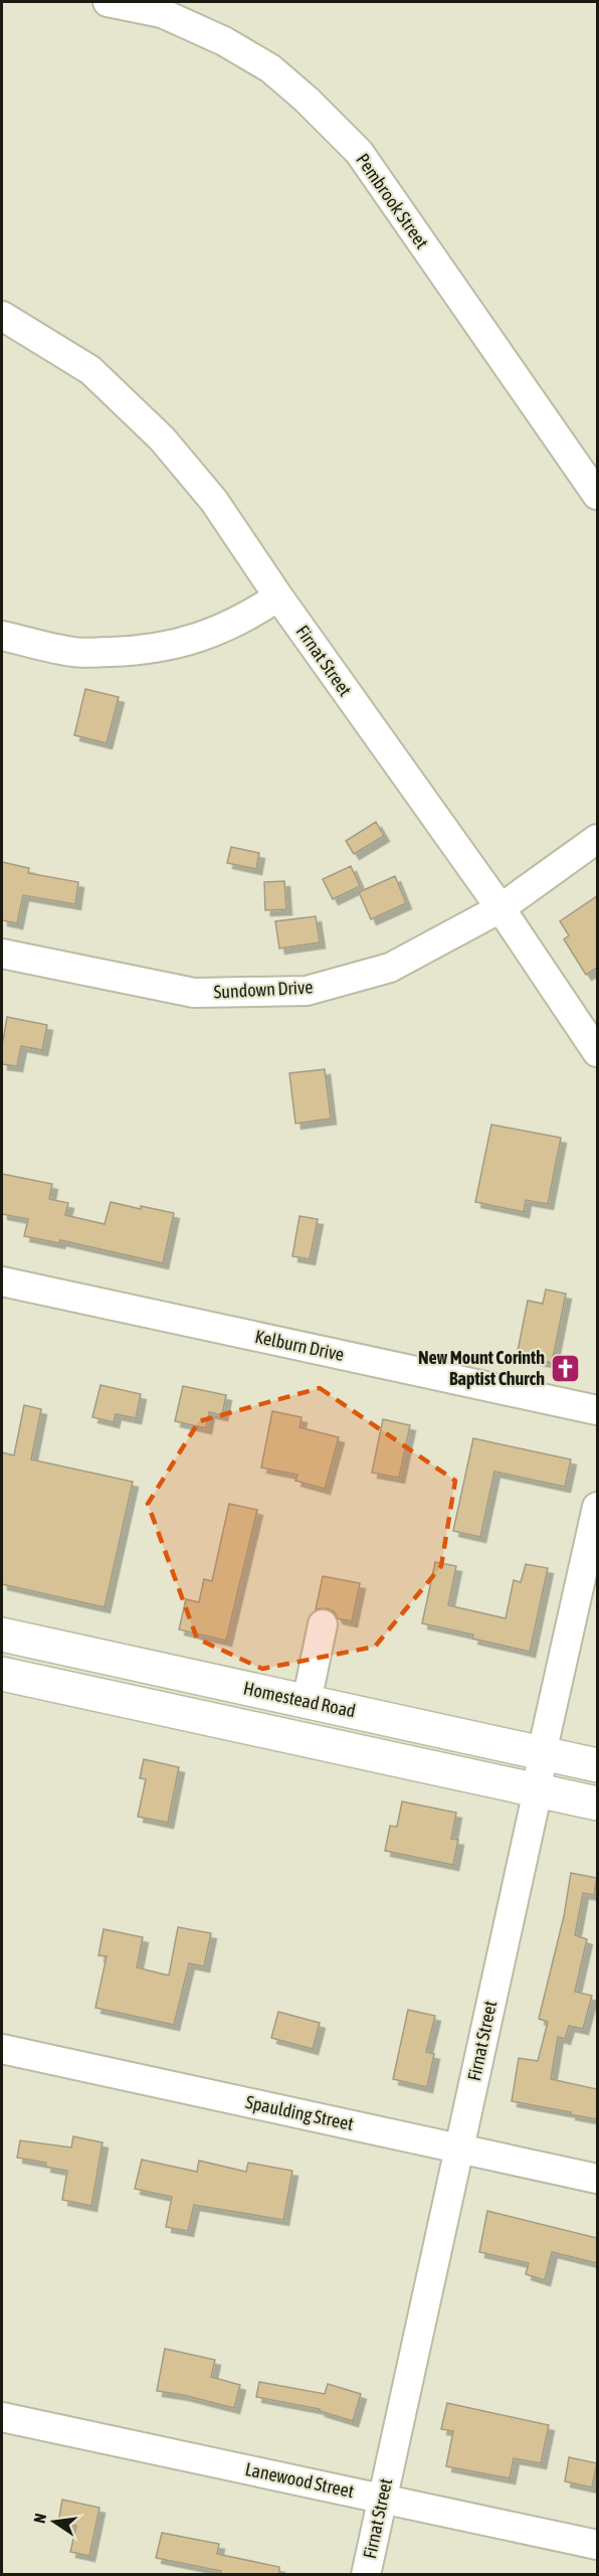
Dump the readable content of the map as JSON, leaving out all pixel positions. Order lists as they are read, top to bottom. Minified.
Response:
{"streets":{"main road":["Homestead Road"],"street":["Pembrook Street","Firnat Street","Sundown Drive","Kelburn Drive","Spaulding Street","Lanewood Street"]},"crossings":[["Firnat Street","Sundown Drive"],["Firnat Street","Homestead Road"],["Firnat Street","Spaulding Street"],["Firnat Street","Lanewood Street"]],"places":{"church":["New Mount Corinth Baptist Church"]},"north":"left"}
